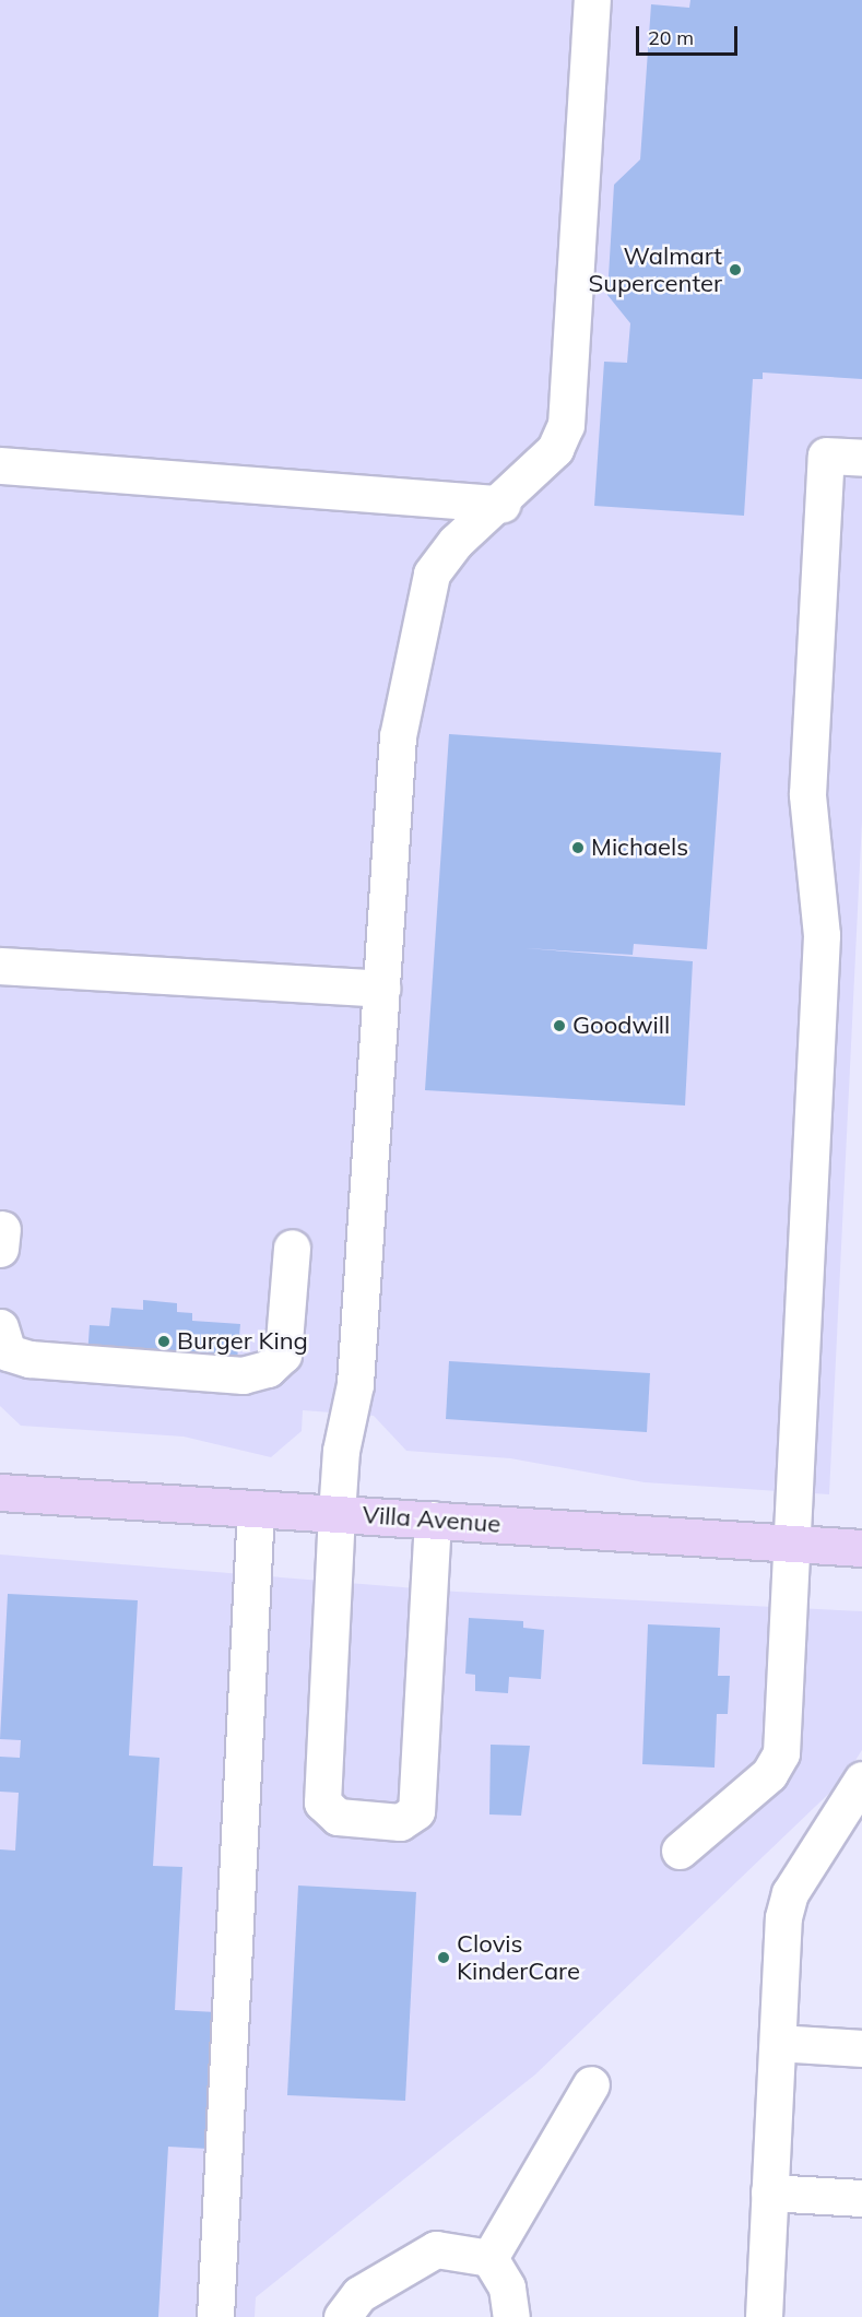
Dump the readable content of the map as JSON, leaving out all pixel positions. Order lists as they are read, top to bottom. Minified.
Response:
{"streets":{"main road":["Villa Avenue"]},"places":["Walmart Supercenter","Michaels","Goodwill","Burger King","Clovis KinderCare"],"scale_bar":"20 m"}
